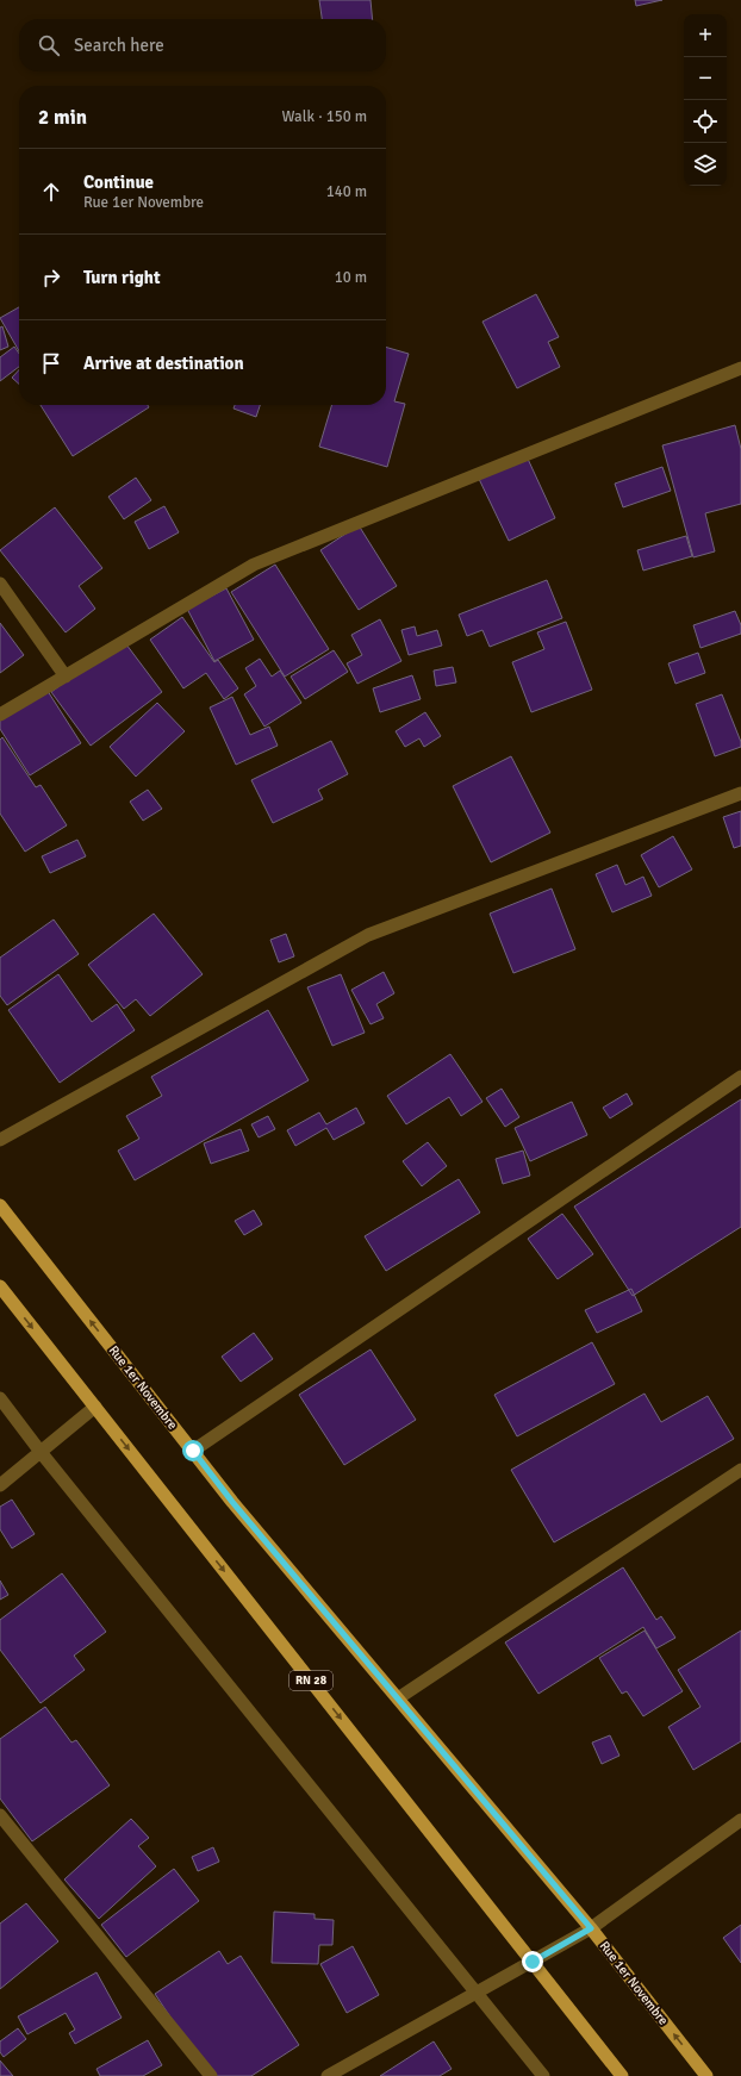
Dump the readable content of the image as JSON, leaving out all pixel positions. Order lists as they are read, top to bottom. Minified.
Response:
{"streets":{"main road":["Rue 1er Novembre","RN 28"]},"page":{"map_buttons":["+","−"],"search":"Search here","heading":["2 min","Walk · 150 m"],"list":[["Continue","Rue 1er Novembre","140 m"],["Turn right","10 m"],"Arrive at destination"]}}
